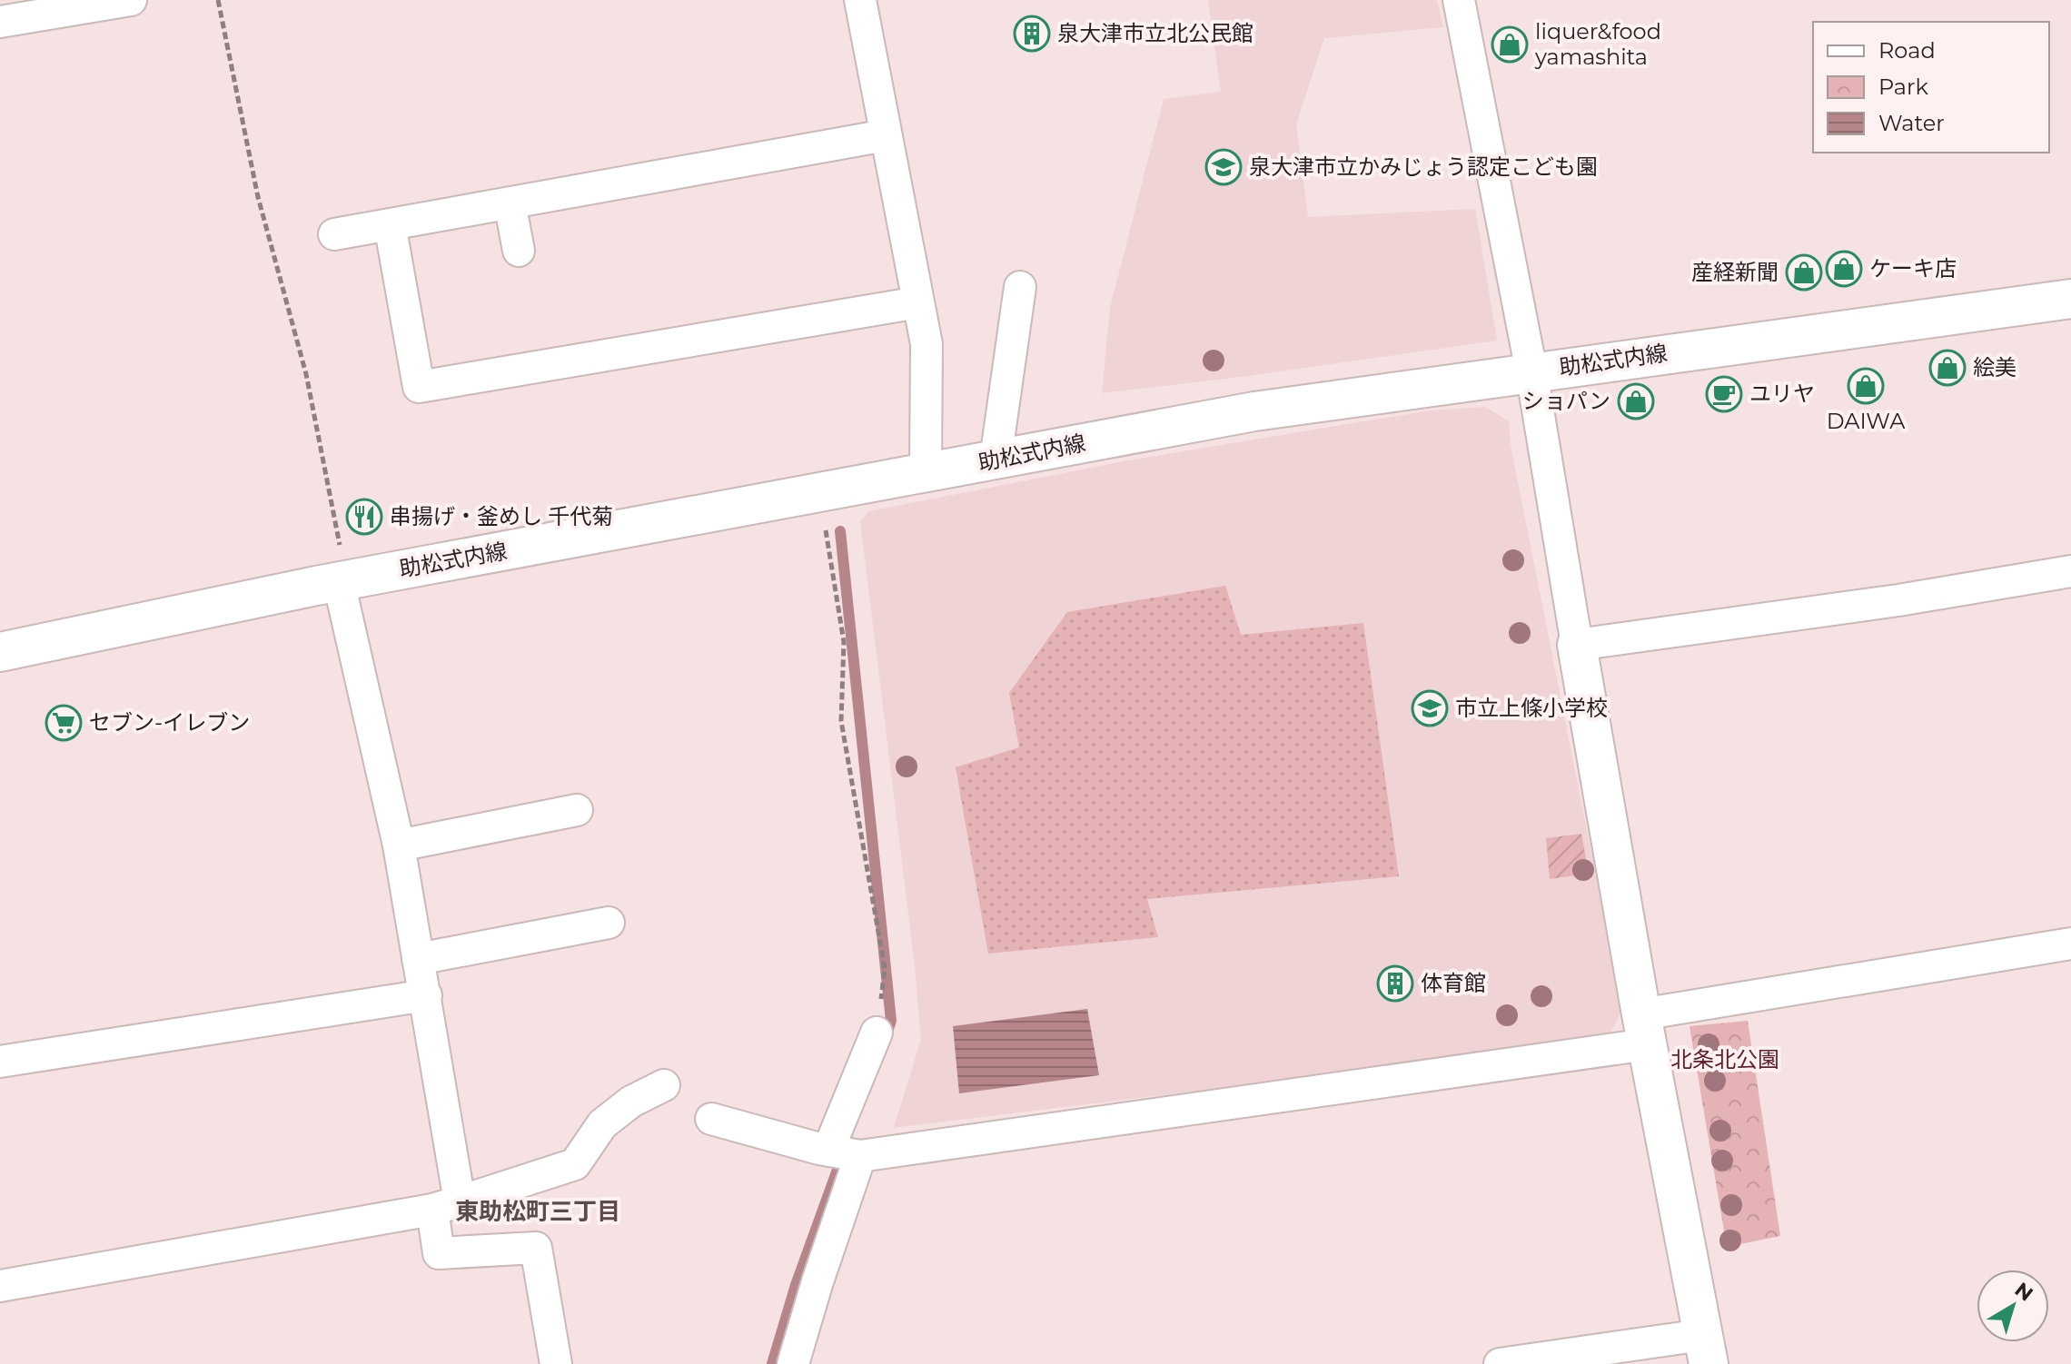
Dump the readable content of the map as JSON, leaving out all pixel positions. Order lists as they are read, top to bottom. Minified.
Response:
{"streets":{"street":["助松式内線"]},"districts":["東助松町三丁目"],"parks":["北条北公園"],"places":{"building":["泉大津市立北公民館","体育館"],"shop":["liquer&food yamashita","ケーキ店","産経新聞","絵美","DAIWA","ショパン"],"school or university":["泉大津市立かみじょう認定こども園","市立上條小学校"],"cafe":["ユリヤ"],"restaurant":["串揚げ・釜めし 千代菊"],"supermarket":["セブン-イレブン"]},"legend":["Road","Park","Water"],"north":"top right"}
